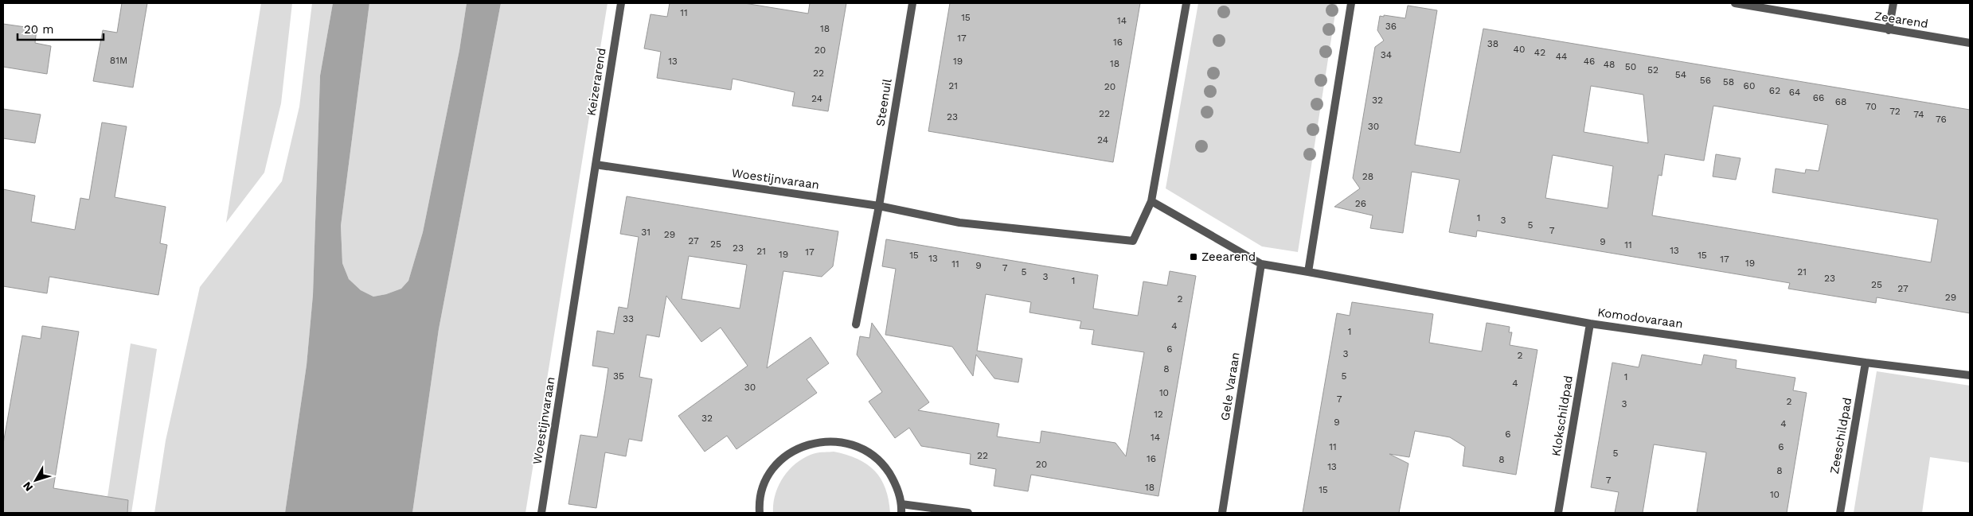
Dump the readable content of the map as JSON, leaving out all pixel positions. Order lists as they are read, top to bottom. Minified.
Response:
{"streets":{"street":["Zeearend","Keizerarend","Steenuil","Woestijnvaraan","Komodovaraan","Gele Varaan","Klokschildpad","Zeeschildpad"]},"crossings":[["Keizerarend","Woestijnvaraan"],["Steenuil","Woestijnvaraan"],["Komodovaraan","Klokschildpad"],["Komodovaraan","Zeeschildpad"]],"places":{"transit":["Zeearend"]},"house_numbers":["11","15","14","36","18","17","16","38","40","20","42","34","44","81M","13","19","46","18","48","50","52","22","54","56","58","21","60","20","62","64","66","24","32","68","70","72","22","74","23","76","30","24","28","26","1","3","5","7","31","29","27","9","25","11","23","13","21","17","19","15","15","13","17","19","11","9","7","5","21","3","23","1","25","27","29","2","33","4","1","6","3","2","8","35","5","1","4","30","10","7","2","3","12","32","9","4","6","14","11","6","5","22","16","8","20","13","8","7","18","15","10"],"scale_bar":"20 m","north":"bottom left"}
